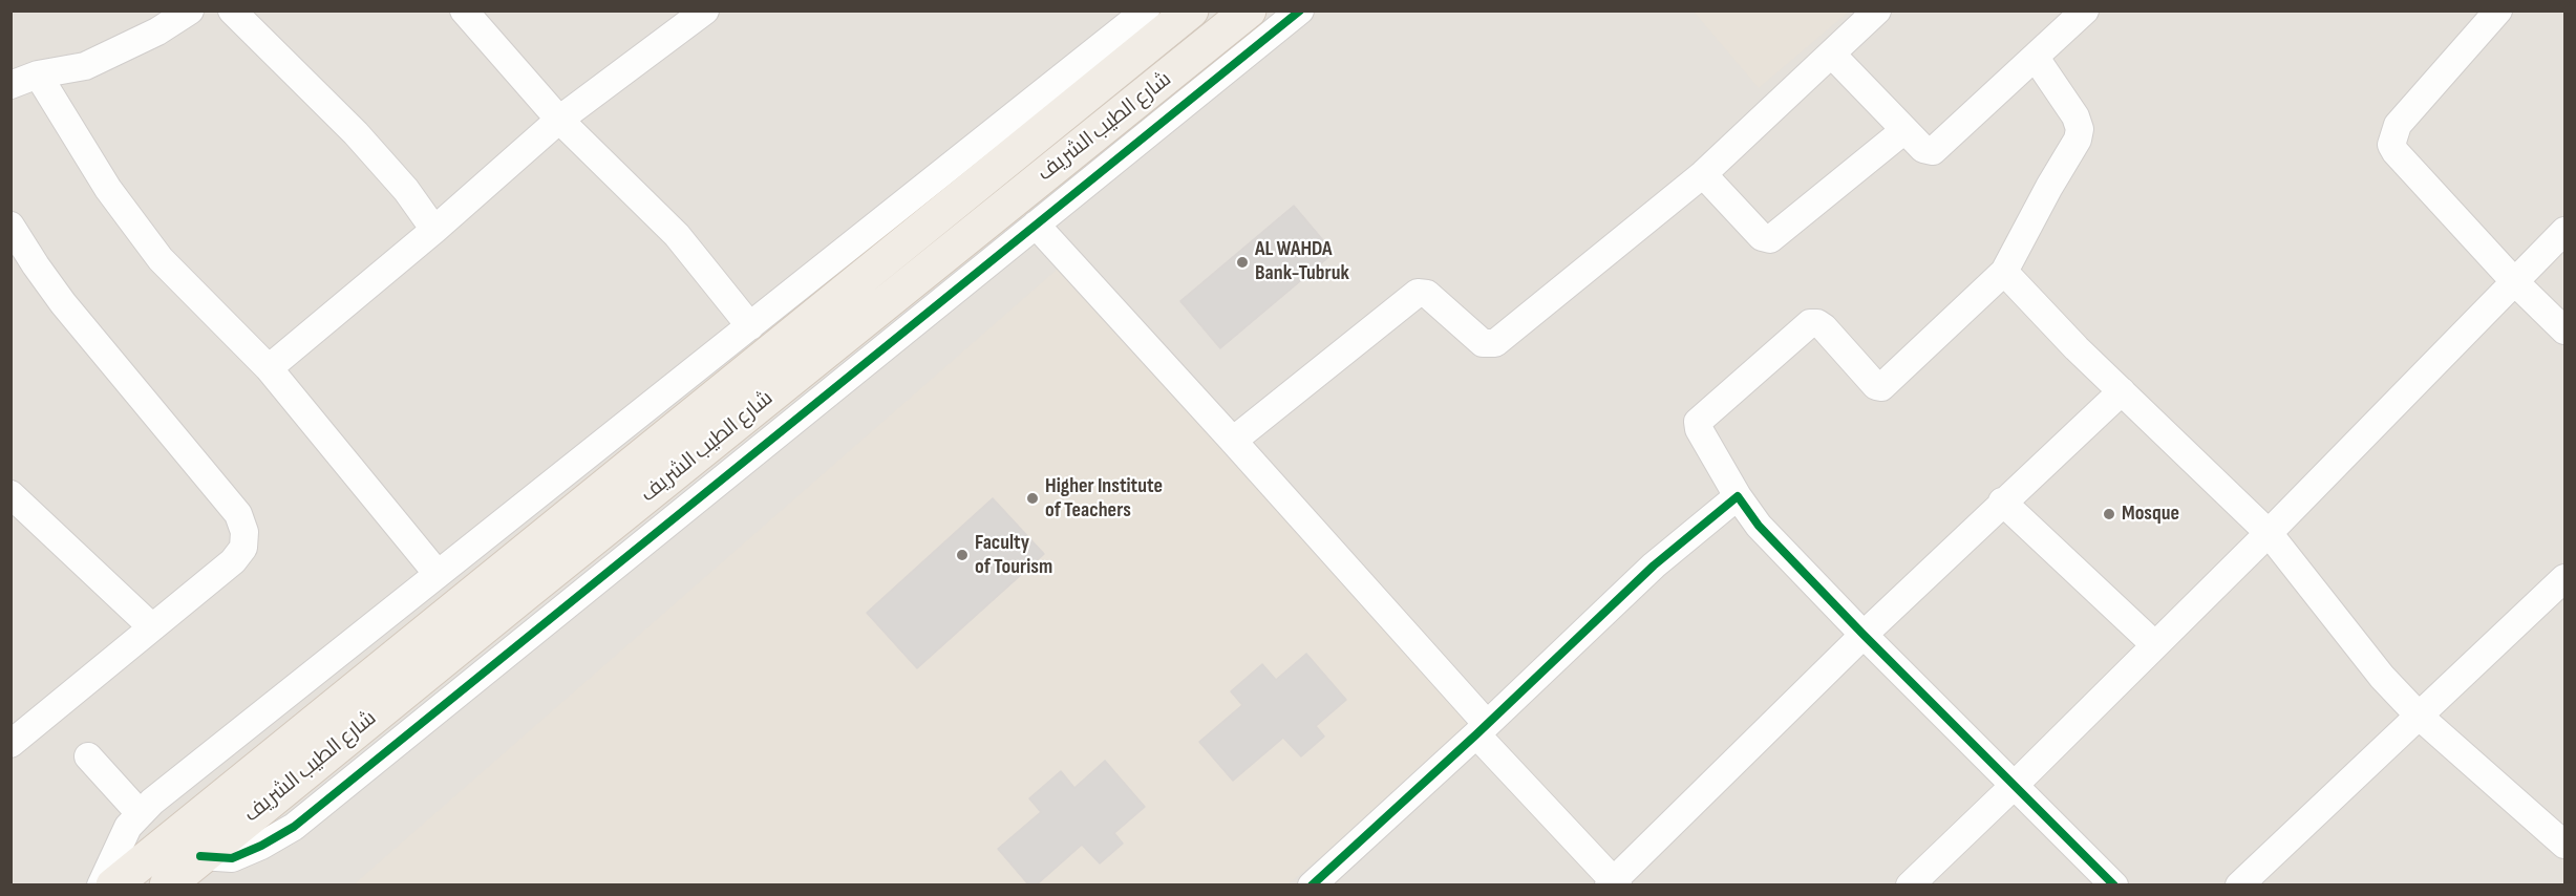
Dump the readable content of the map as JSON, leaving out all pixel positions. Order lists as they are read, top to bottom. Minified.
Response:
{"streets":{"main road":["شارع الطيب الشريف"]},"places":["AL WAHDA Bank-Tubruk","Higher Institute of Teachers","Mosque","Faculty of Tourism"]}
